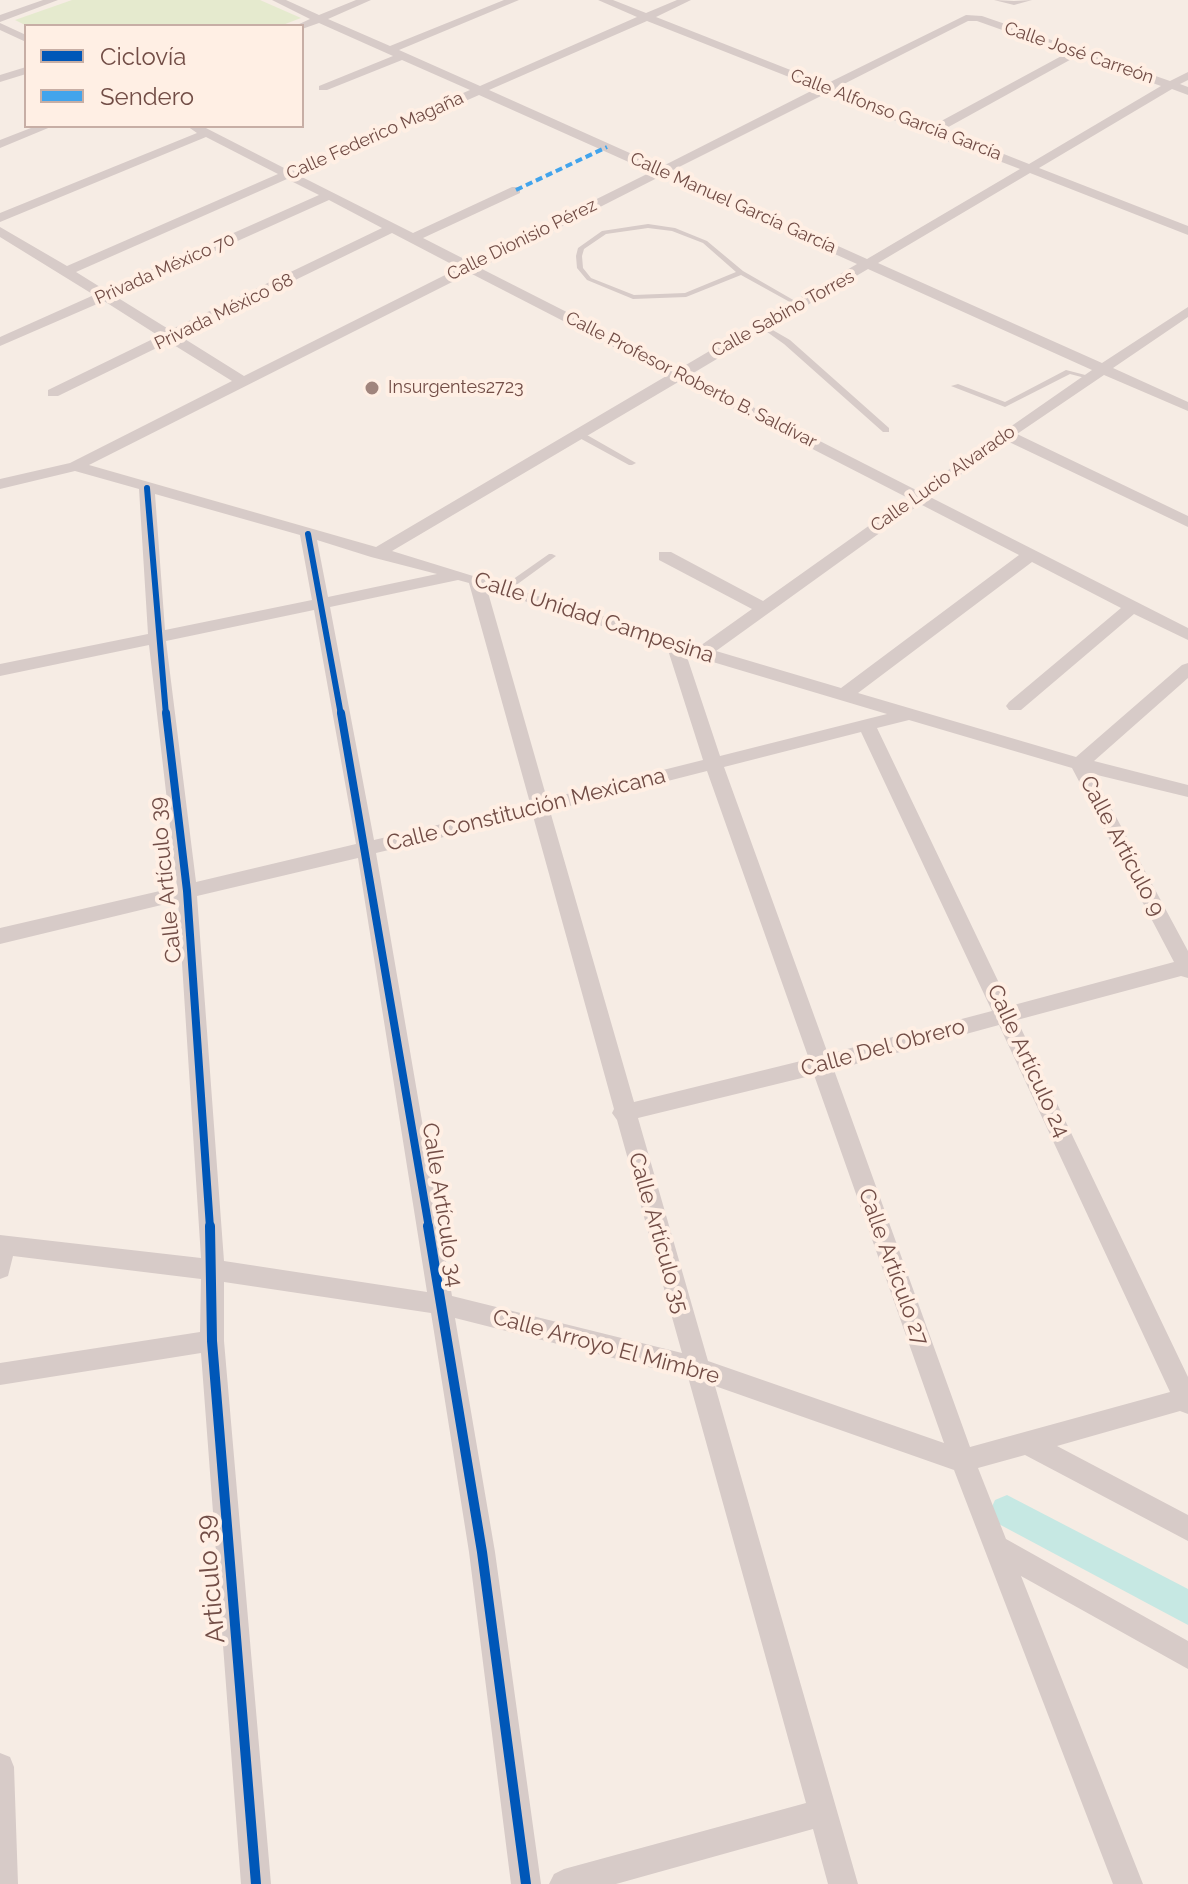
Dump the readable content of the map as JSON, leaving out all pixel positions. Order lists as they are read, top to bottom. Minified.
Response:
{"streets":{"street":["Calle José Carreón","Calle Alfonso García García","Calle Federico Magaña","Calle Manuel García García","Calle Dionisio Pérez","Privada México 70","Privada México 68","Calle Sabino Torres","Calle Profesor Roberto B. Saldívar","Calle Lucio Alvarado","Calle Unidad Campesina","Calle Constitución Mexicana","Calle Artículo 9","Calle Artículo 39","Calle Del Obrero","Calle Artículo 24","Calle Artículo 34","Calle Artículo 35","Calle Artículo 27","Calle Arroyo El Mimbre","Articulo 39"]},"crossings":[["Calle José Carreón","Calle Dionisio Pérez"],["Calle José Carreón","Calle Sabino Torres"],["Calle Alfonso García García","Calle Federico Magaña"],["Calle Alfonso García García","Calle Dionisio Pérez"],["Calle Alfonso García García","Calle Sabino Torres"],["Calle Federico Magaña","Calle Manuel García García"],["Calle Federico Magaña","Calle Profesor Roberto B. Saldívar"],["Calle Manuel García García","Calle Dionisio Pérez"],["Calle Manuel García García","Calle Sabino Torres"],["Calle Manuel García García","Calle Lucio Alvarado"],["Calle Dionisio Pérez","Calle Profesor Roberto B. Saldívar"],["Calle Dionisio Pérez","Calle Unidad Campesina"],["Privada México 70","Calle Profesor Roberto B. Saldívar"],["Privada México 68","Calle Profesor Roberto B. Saldívar"],["Calle Sabino Torres","Calle Profesor Roberto B. Saldívar"],["Calle Sabino Torres","Calle Unidad Campesina"],["Calle Profesor Roberto B. Saldívar","Calle Lucio Alvarado"],["Calle Lucio Alvarado","Calle Unidad Campesina"],["Calle Unidad Campesina","Calle Constitución Mexicana"],["Calle Unidad Campesina","Calle Artículo 9"],["Calle Unidad Campesina","Calle Artículo 39"],["Calle Unidad Campesina","Calle Artículo 34"],["Calle Unidad Campesina","Calle Artículo 35"],["Calle Unidad Campesina","Calle Artículo 27"],["Calle Constitución Mexicana","Calle Artículo 39"],["Calle Constitución Mexicana","Calle Artículo 24"],["Calle Constitución Mexicana","Calle Artículo 34"],["Calle Constitución Mexicana","Calle Artículo 35"],["Calle Constitución Mexicana","Calle Artículo 27"],["Calle Artículo 9","Calle Del Obrero"],["Calle Artículo 39","Calle Arroyo El Mimbre"],["Calle Artículo 39","Articulo 39"],["Calle Del Obrero","Calle Artículo 24"],["Calle Del Obrero","Calle Artículo 35"],["Calle Del Obrero","Calle Artículo 27"],["Calle Artículo 34","Calle Arroyo El Mimbre"],["Calle Artículo 35","Calle Arroyo El Mimbre"],["Calle Artículo 27","Calle Arroyo El Mimbre"],["Calle Arroyo El Mimbre","Articulo 39"]],"places":["Insurgentes2723"],"legend":["Ciclovía","Sendero"]}
